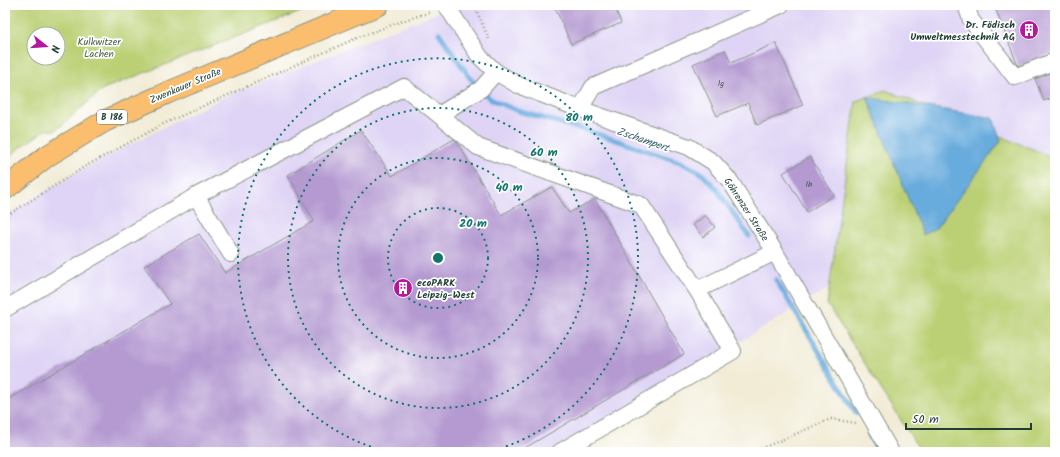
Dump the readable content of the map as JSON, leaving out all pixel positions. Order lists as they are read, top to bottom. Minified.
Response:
{"streets":{"main road":["Zwenkauer Straße","B 186"],"street":["Göhrenzer Straße"]},"water":["Zschampert"],"parks":["Kulkwitzer Lachen"],"places":{"building":["Dr. Födisch Umweltmesstechnik AG","ecoPARK Leipzig-West"]},"house_numbers":["1g","1h"],"scale_bar":"50 m","north":"right","rings":["80 m","60 m","40 m","20 m"]}
